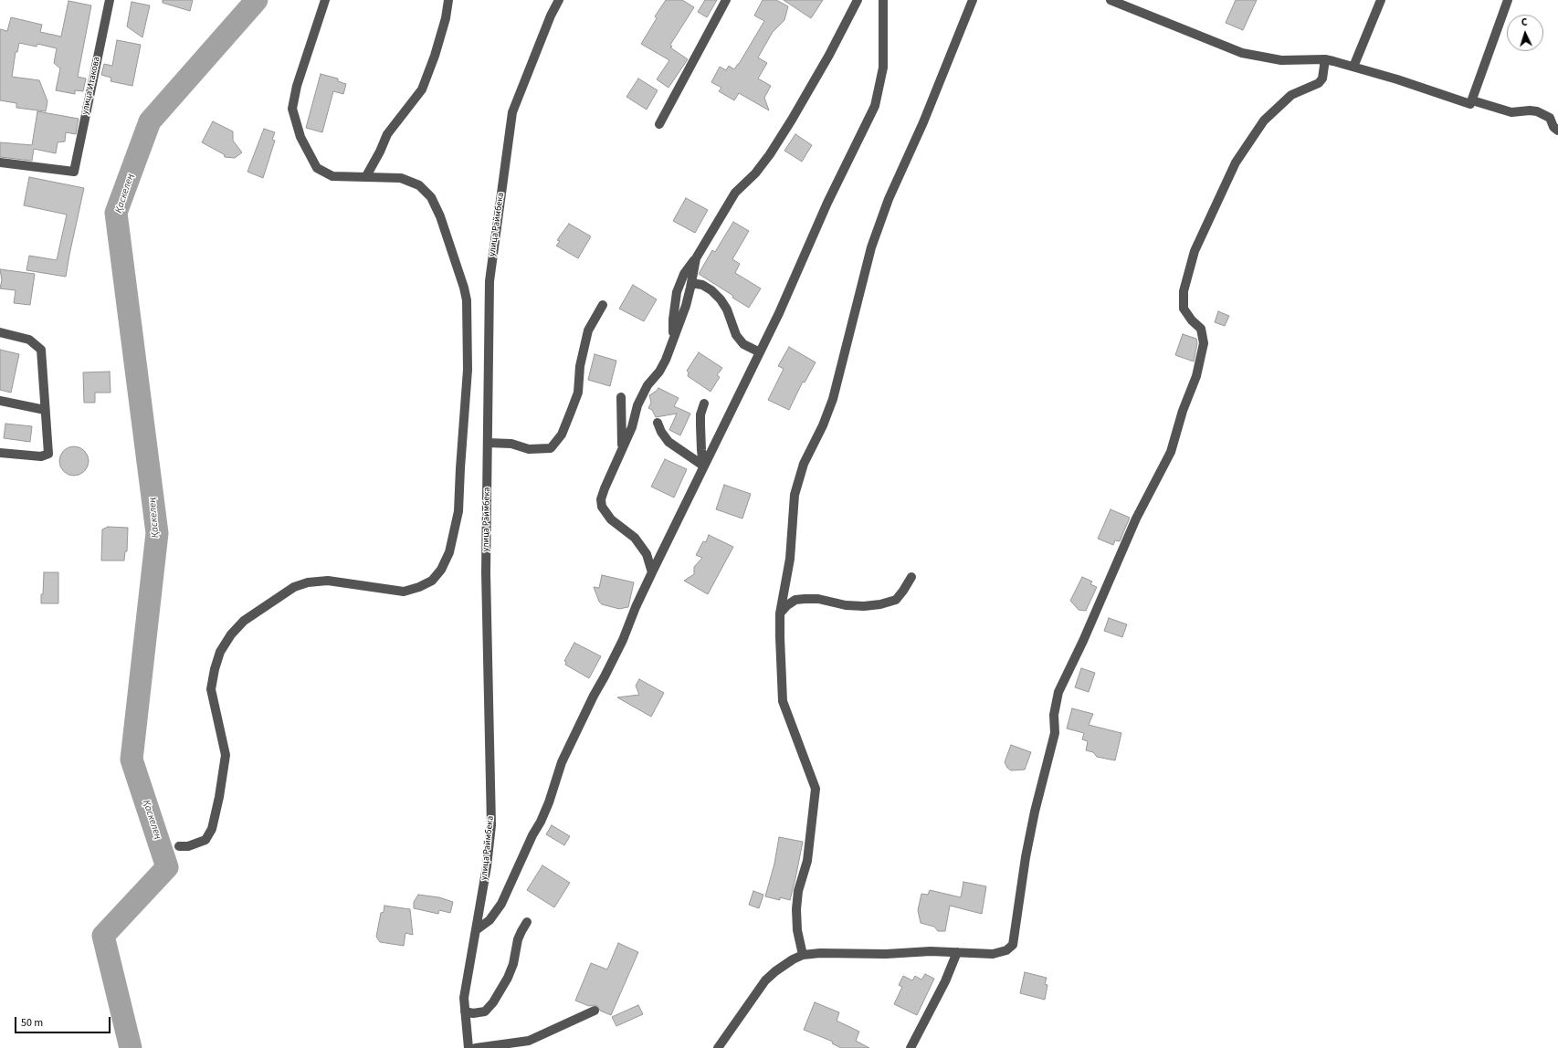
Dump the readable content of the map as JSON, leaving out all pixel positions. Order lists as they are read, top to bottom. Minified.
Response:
{"streets":{"street":["улица Итакова","улица Раймбека"]},"water":["Қаскелең"],"scale_bar":"50 m","north":"top"}
